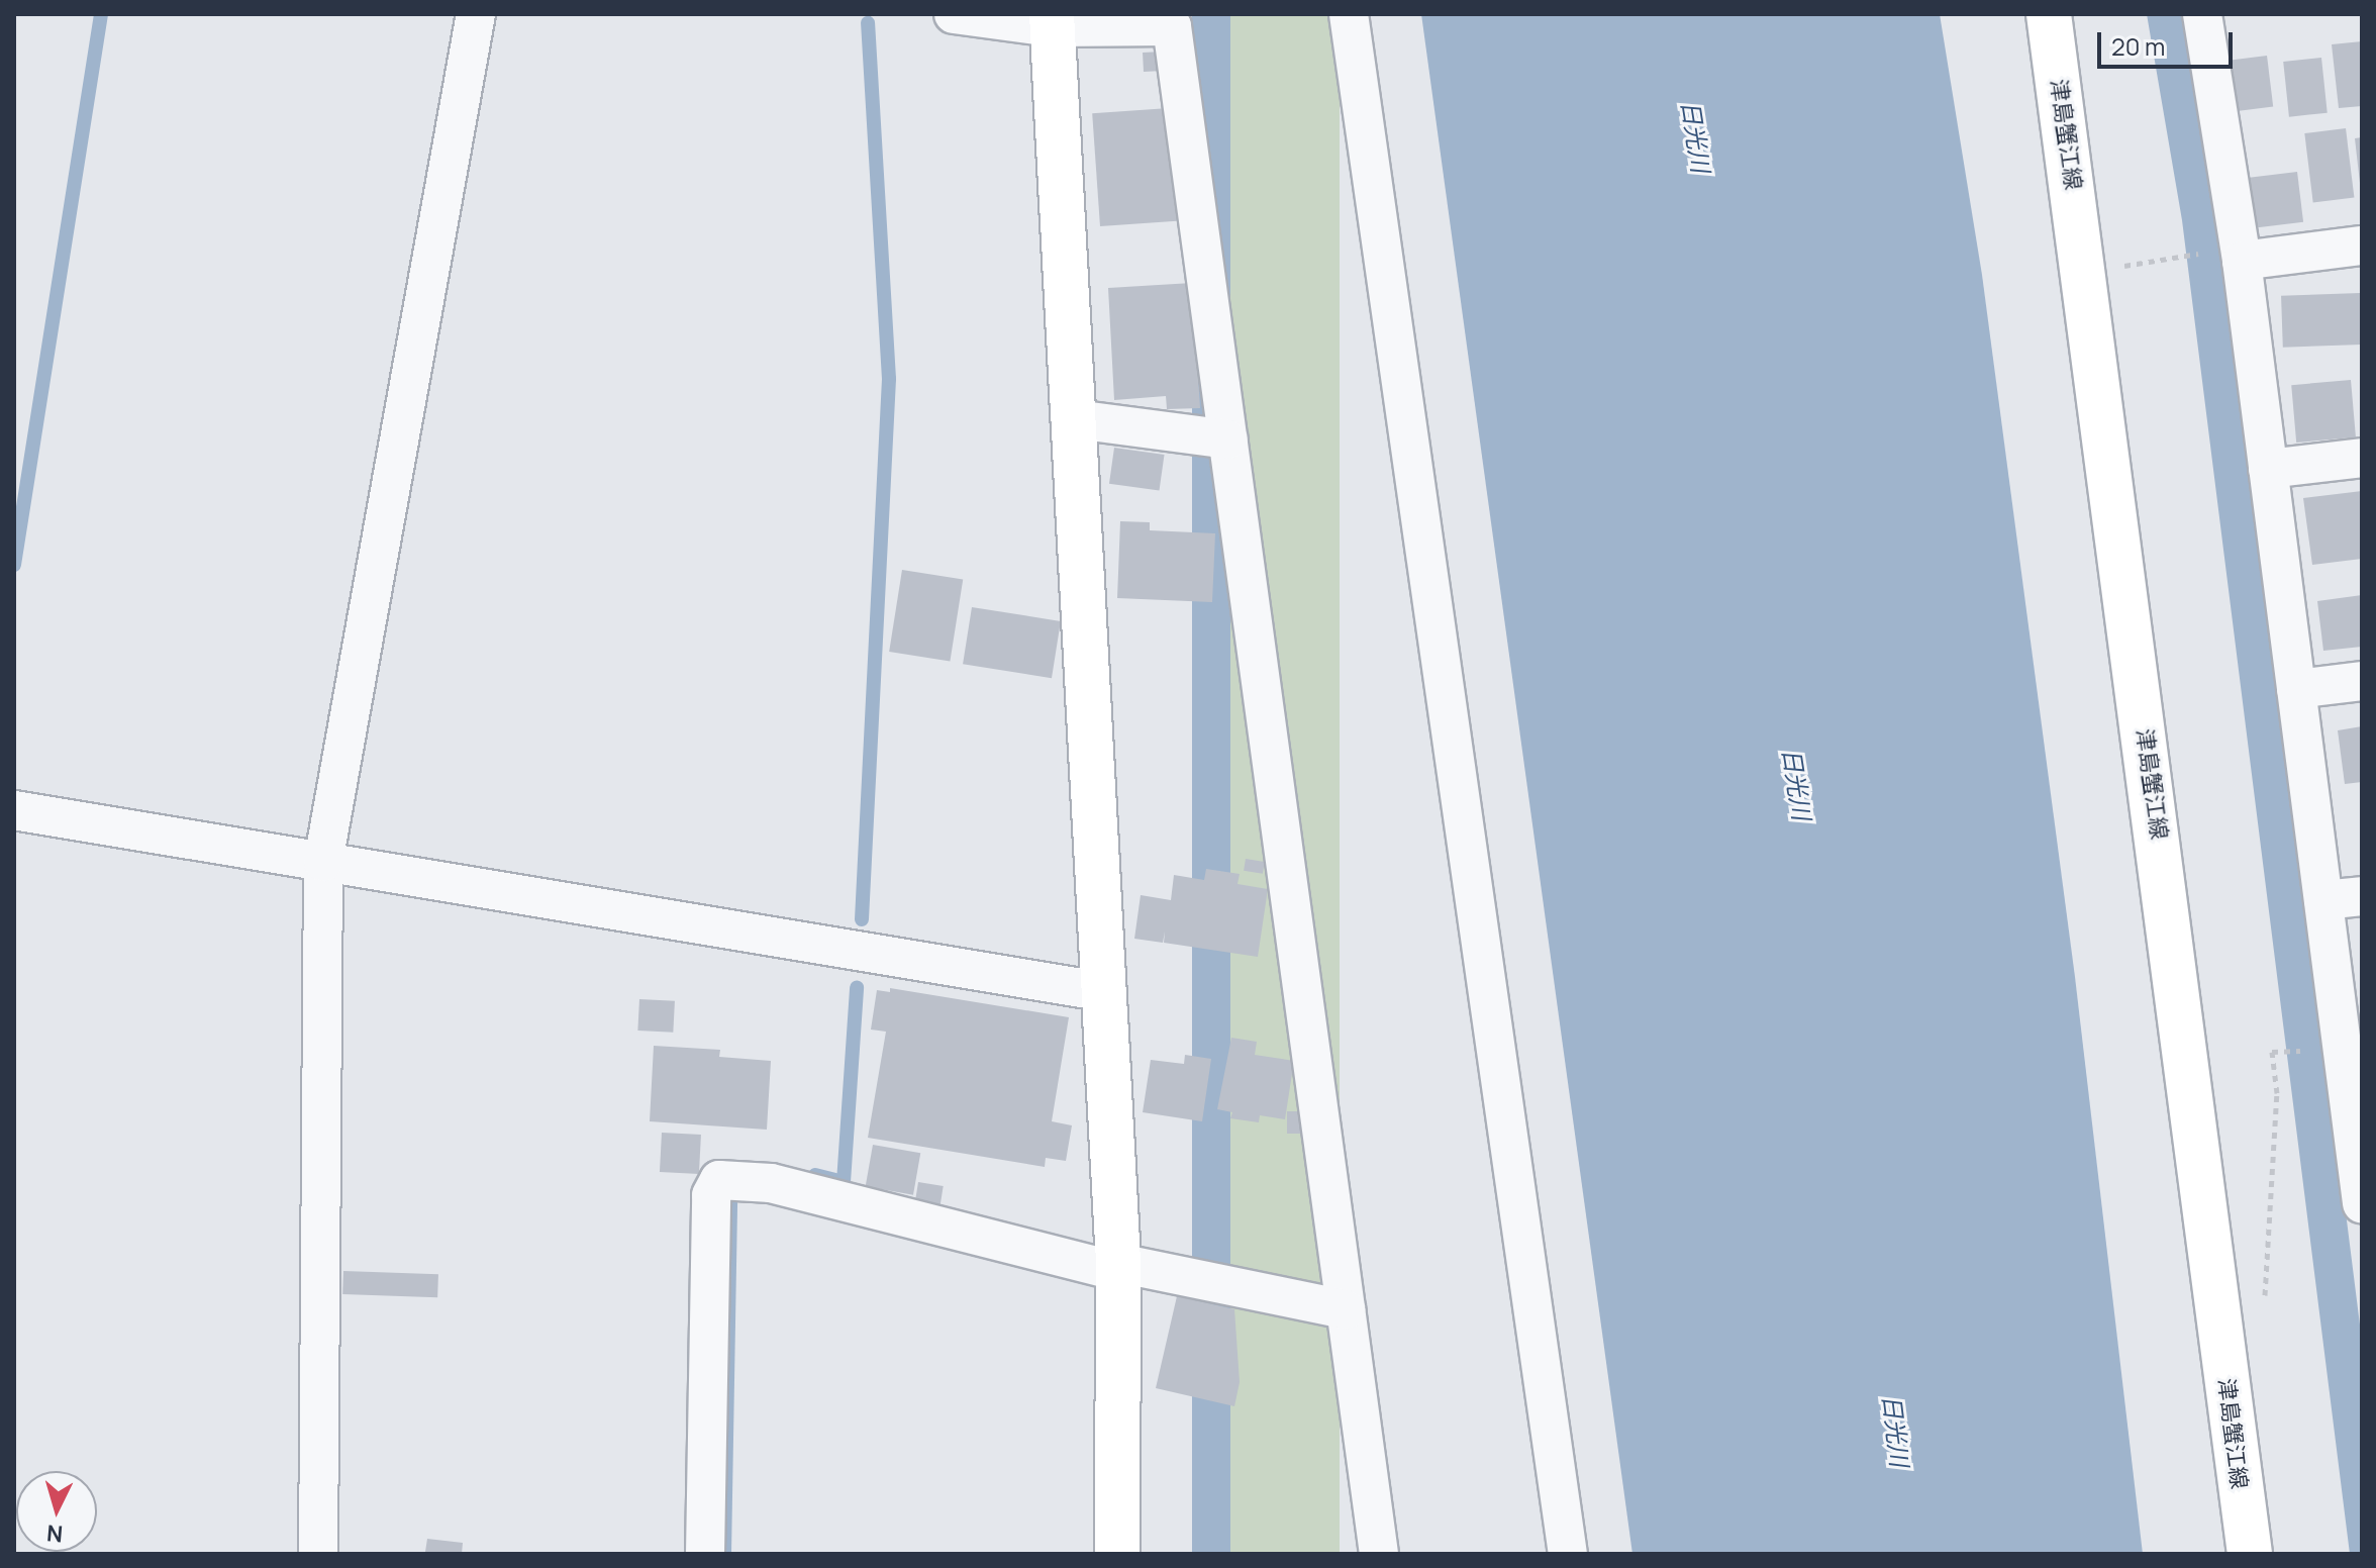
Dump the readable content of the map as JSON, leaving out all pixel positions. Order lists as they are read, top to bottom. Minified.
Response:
{"streets":{"main road":["津島蟹江線"]},"water":["日光川"],"scale_bar":"20 m","north":"bottom"}
